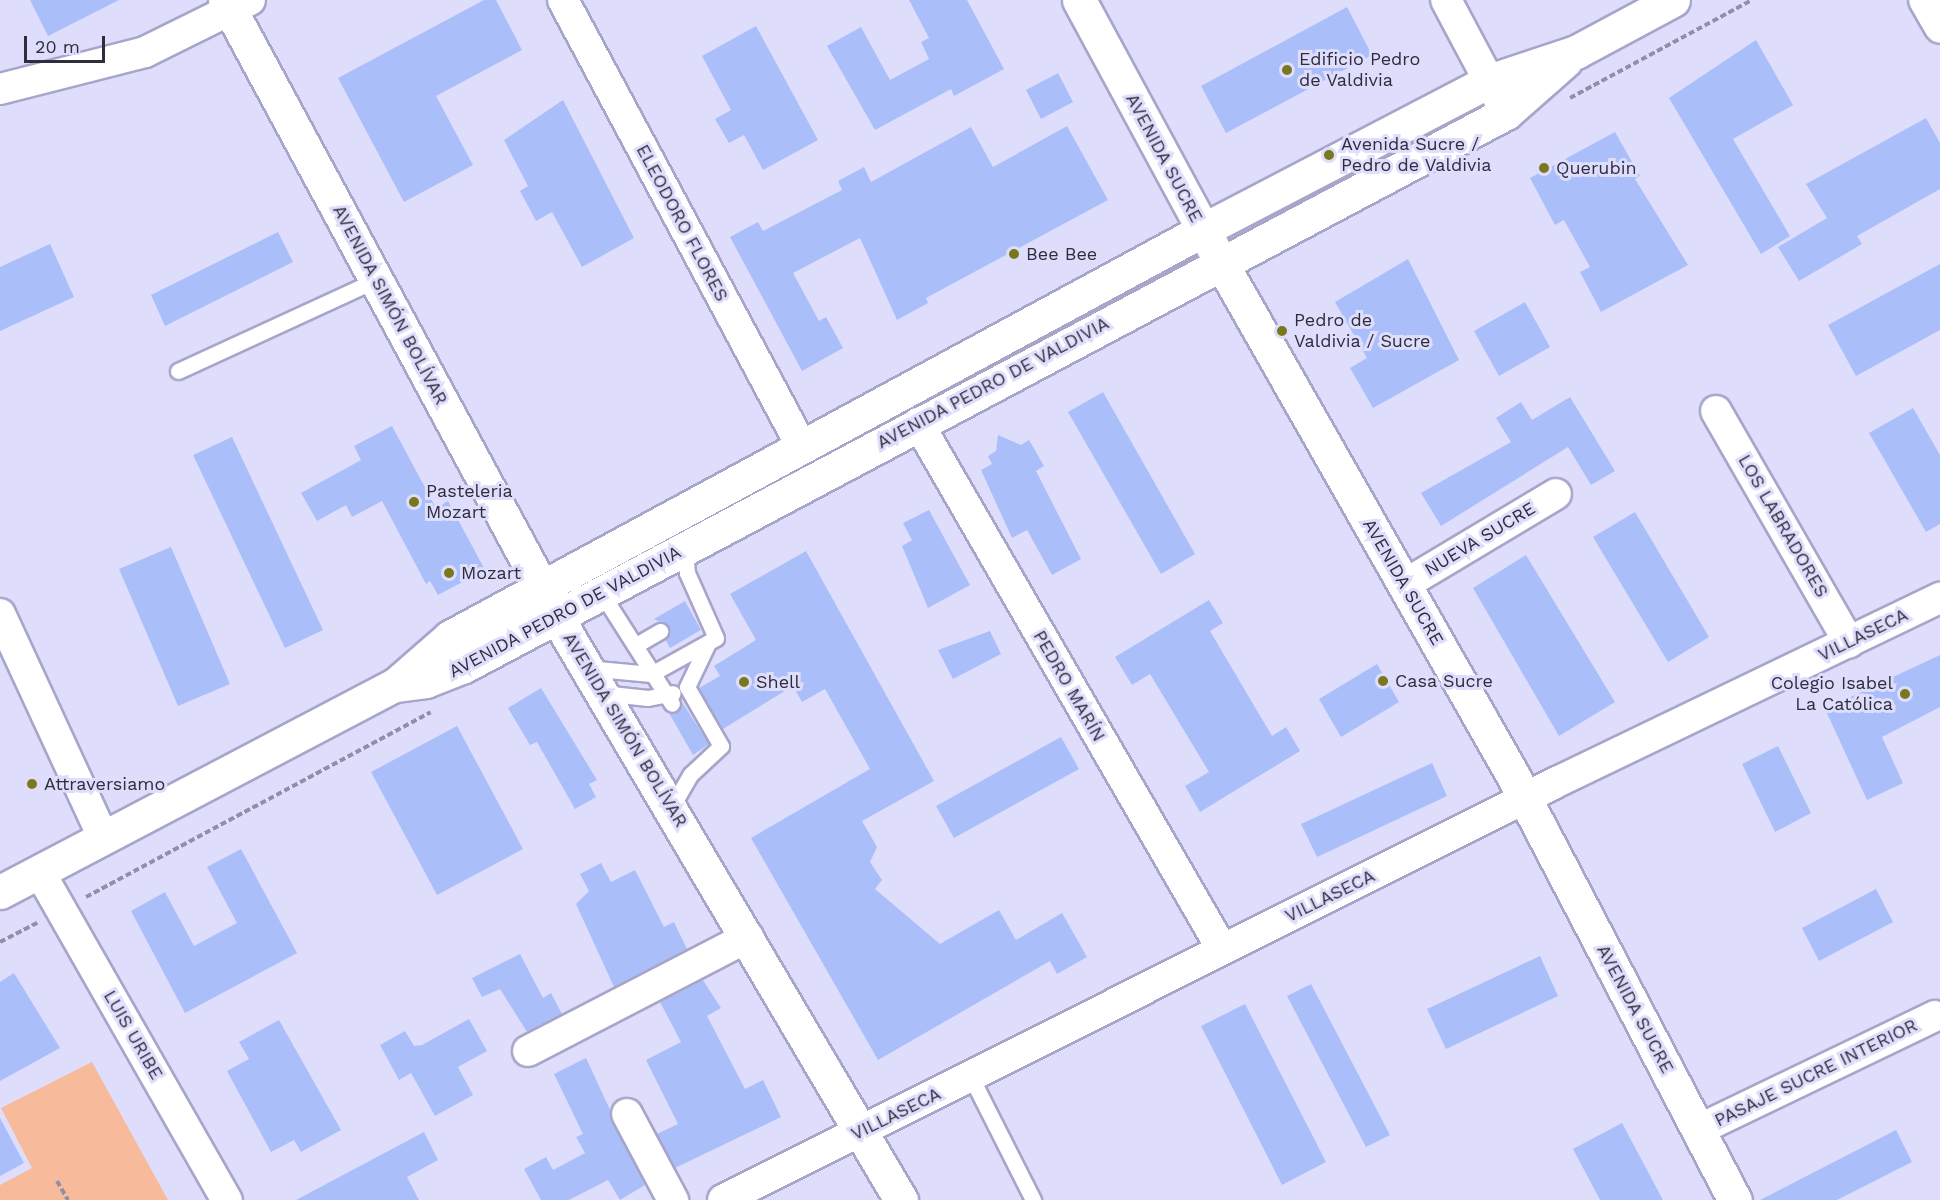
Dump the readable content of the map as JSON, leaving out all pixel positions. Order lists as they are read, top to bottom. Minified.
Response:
{"streets":{"main road":["AVENIDA SUCRE","AVENIDA SIMÓN BOLÍVAR","AVENIDA PEDRO DE VALDIVIA"],"street":["ELEODORO FLORES","LOS LABRADORES","NUEVA SUCRE","VILLASECA","PEDRO MARÍN","LUIS URIBE","PASAJE SUCRE INTERIOR"]},"crossings":[["AVENIDA SUCRE","AVENIDA PEDRO DE VALDIVIA"],["AVENIDA SUCRE","NUEVA SUCRE"],["AVENIDA SUCRE","VILLASECA"],["AVENIDA SUCRE","PASAJE SUCRE INTERIOR"],["ELEODORO FLORES","AVENIDA PEDRO DE VALDIVIA"],["AVENIDA SIMÓN BOLÍVAR","AVENIDA PEDRO DE VALDIVIA"],["AVENIDA SIMÓN BOLÍVAR","VILLASECA"],["AVENIDA PEDRO DE VALDIVIA","PEDRO MARÍN"],["AVENIDA PEDRO DE VALDIVIA","LUIS URIBE"],["LOS LABRADORES","VILLASECA"],["VILLASECA","PEDRO MARÍN"]],"places":["Edificio Pedro de Valdivia","Avenida Sucre / Pedro de Valdivia","Querubin","Bee Bee","Pedro de Valdivia / Sucre","Pasteleria Mozart","Mozart","Casa Sucre","Shell","Colegio Isabel La Católica","Attraversiamo"],"scale_bar":"20 m"}
